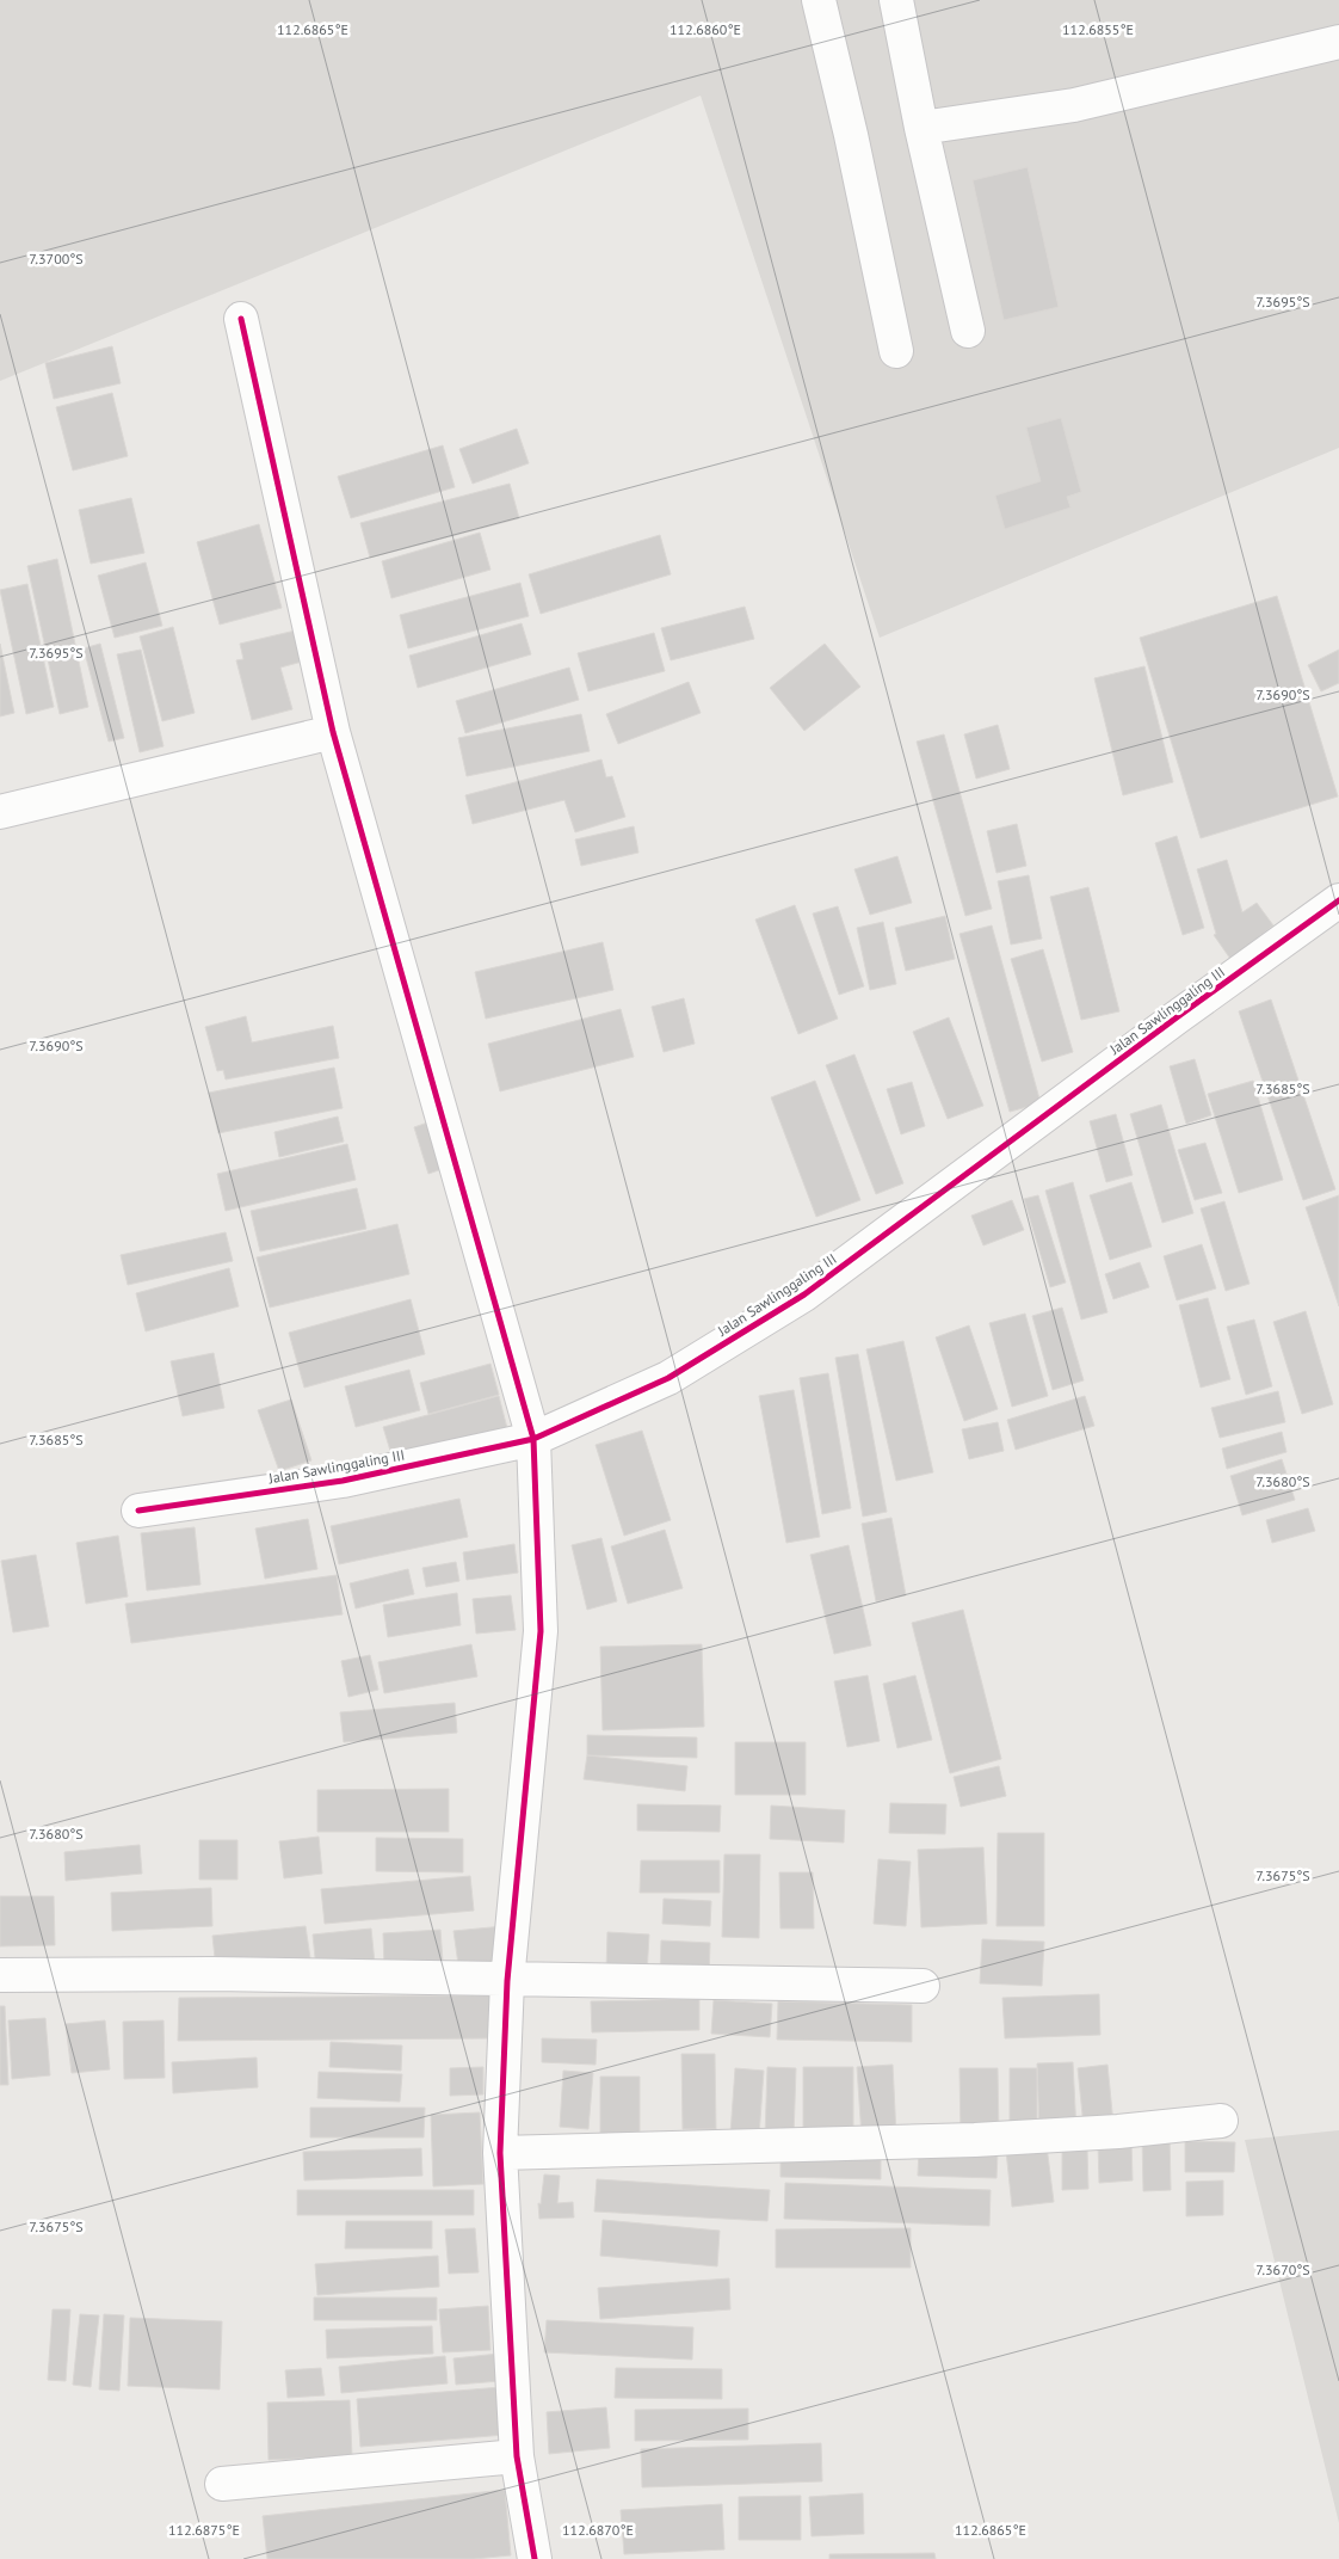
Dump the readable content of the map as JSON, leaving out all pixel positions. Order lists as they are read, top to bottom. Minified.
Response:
{"streets":{"street":["Jalan Sawlinggaling III"]},"coordinates":["112.6865°E","112.6860°E","112.6855°E","7.3700°S","7.3695°S","7.3690°S","7.3685°S","7.3680°S","7.3675°S","7.3670°S","112.6875°E","112.6870°E"]}
